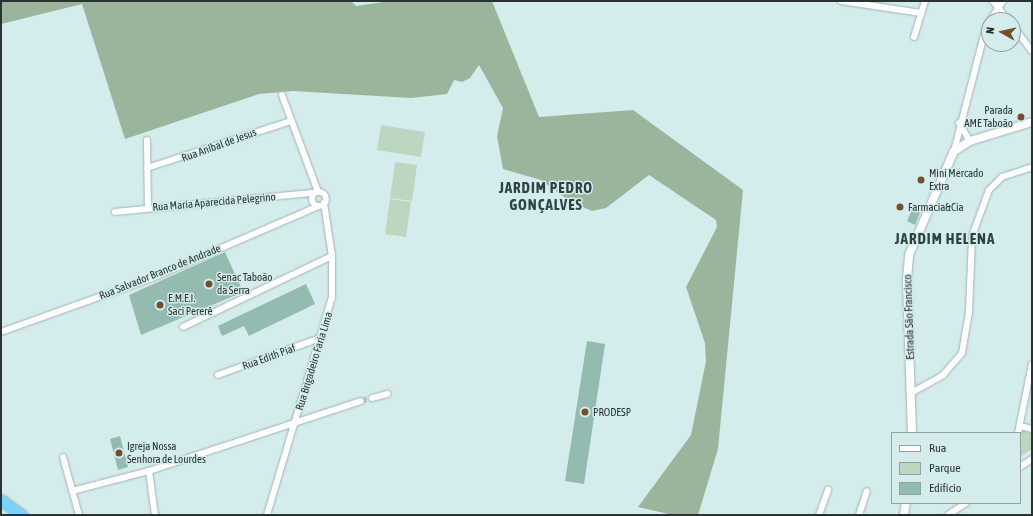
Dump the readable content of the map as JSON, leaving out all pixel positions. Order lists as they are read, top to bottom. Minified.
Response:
{"streets":{"main road":["Estrada São Francisco"],"street":["Rua Aníbal de Jesus","Rua Maria Aparecida Pelegrino","Rua Salvador Branco de Andrade","Rua Edith Piaf","Rua Brigadeiro Faria Lima"]},"crossings":[["Rua Salvador Branco de Andrade","Rua Brigadeiro Faria Lima"],["Rua Edith Piaf","Rua Brigadeiro Faria Lima"]],"districts":["JARDIM PEDRO GONÇALVES","JARDIM HELENA"],"places":["Parada AME Taboão","Mini Mercado Extra","Farmacia&Cia","Senac Taboão da Serra","E.M.E.I. Saci Pererê","PRODESP","Igreja Nossa Senhora de Lourdes"],"legend":["Rua","Parque","Edifício"],"north":"left"}
